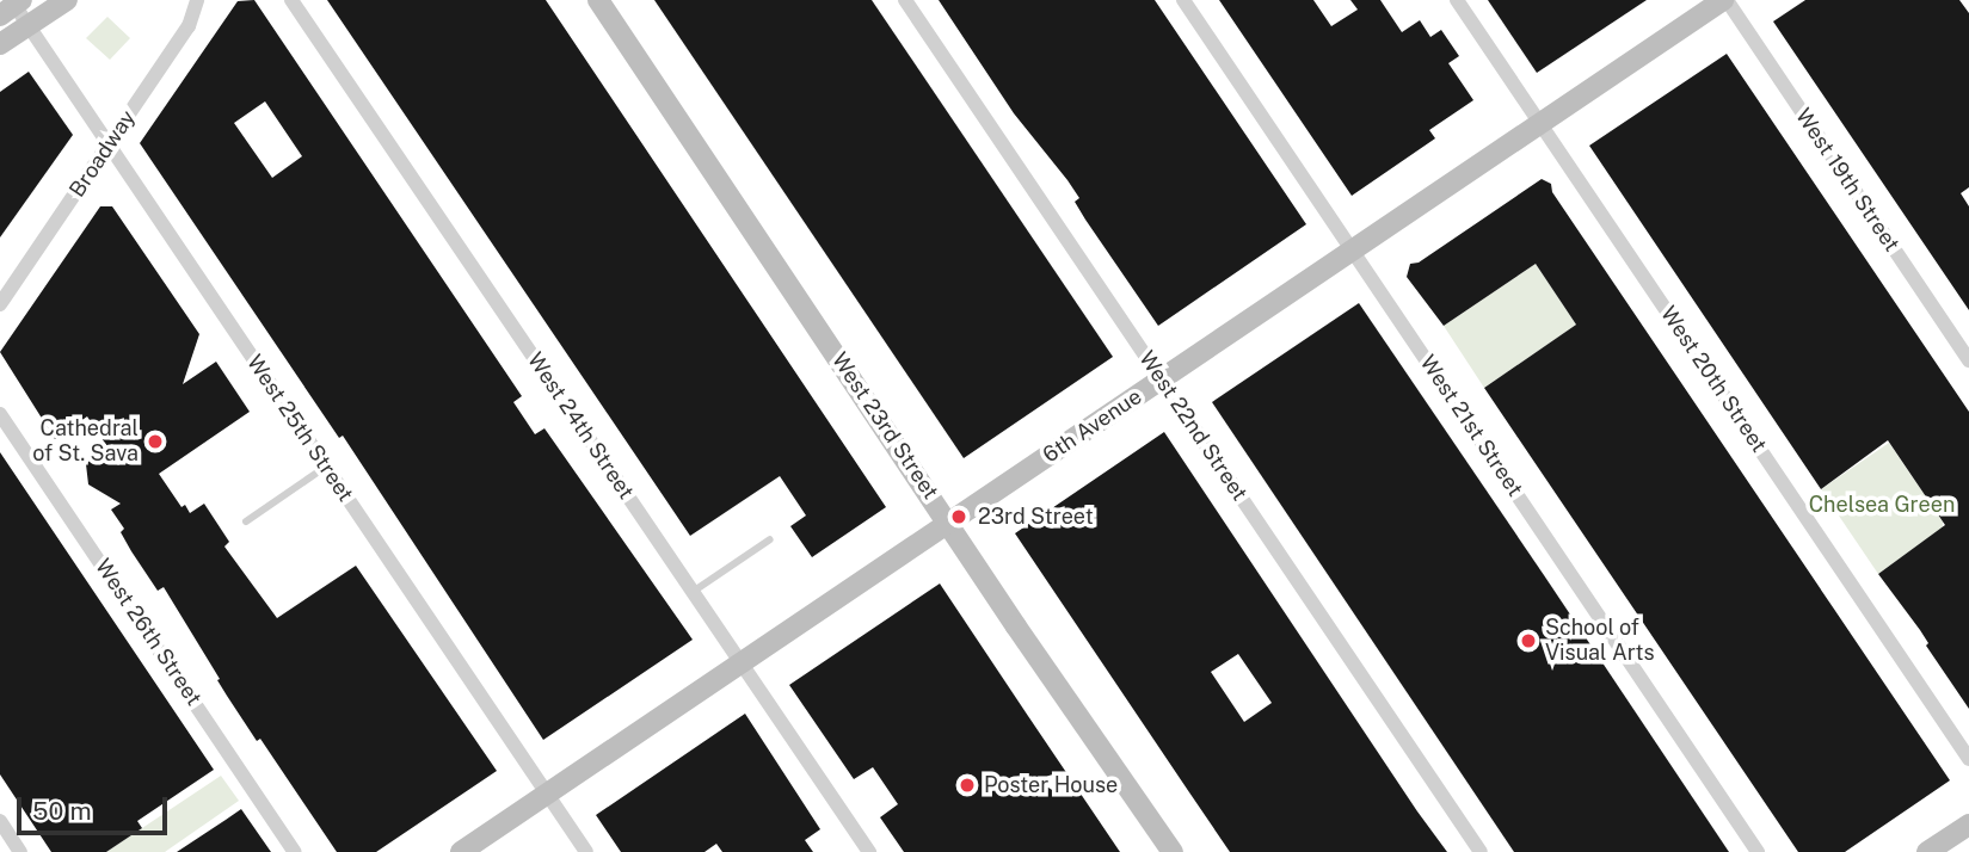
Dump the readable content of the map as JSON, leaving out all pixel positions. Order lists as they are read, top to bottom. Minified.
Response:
{"streets":{"main road":["West 23rd Street","6th Avenue"],"street":["Broadway","West 19th Street","West 20th Street","West 24th Street","West 22nd Street","West 21st Street","West 25th Street","West 26th Street"]},"crossings":[["Broadway","West 25th Street"],["West 19th Street","6th Avenue"],["West 20th Street","6th Avenue"],["West 24th Street","6th Avenue"],["West 23rd Street","6th Avenue"],["6th Avenue","West 22nd Street"],["6th Avenue","West 21st Street"],["6th Avenue","West 25th Street"]],"parks":["Chelsea Green"],"places":["Cathedral of St. Sava","23rd Street","School of Visual Arts","Poster House"],"scale_bar":"50 m"}
